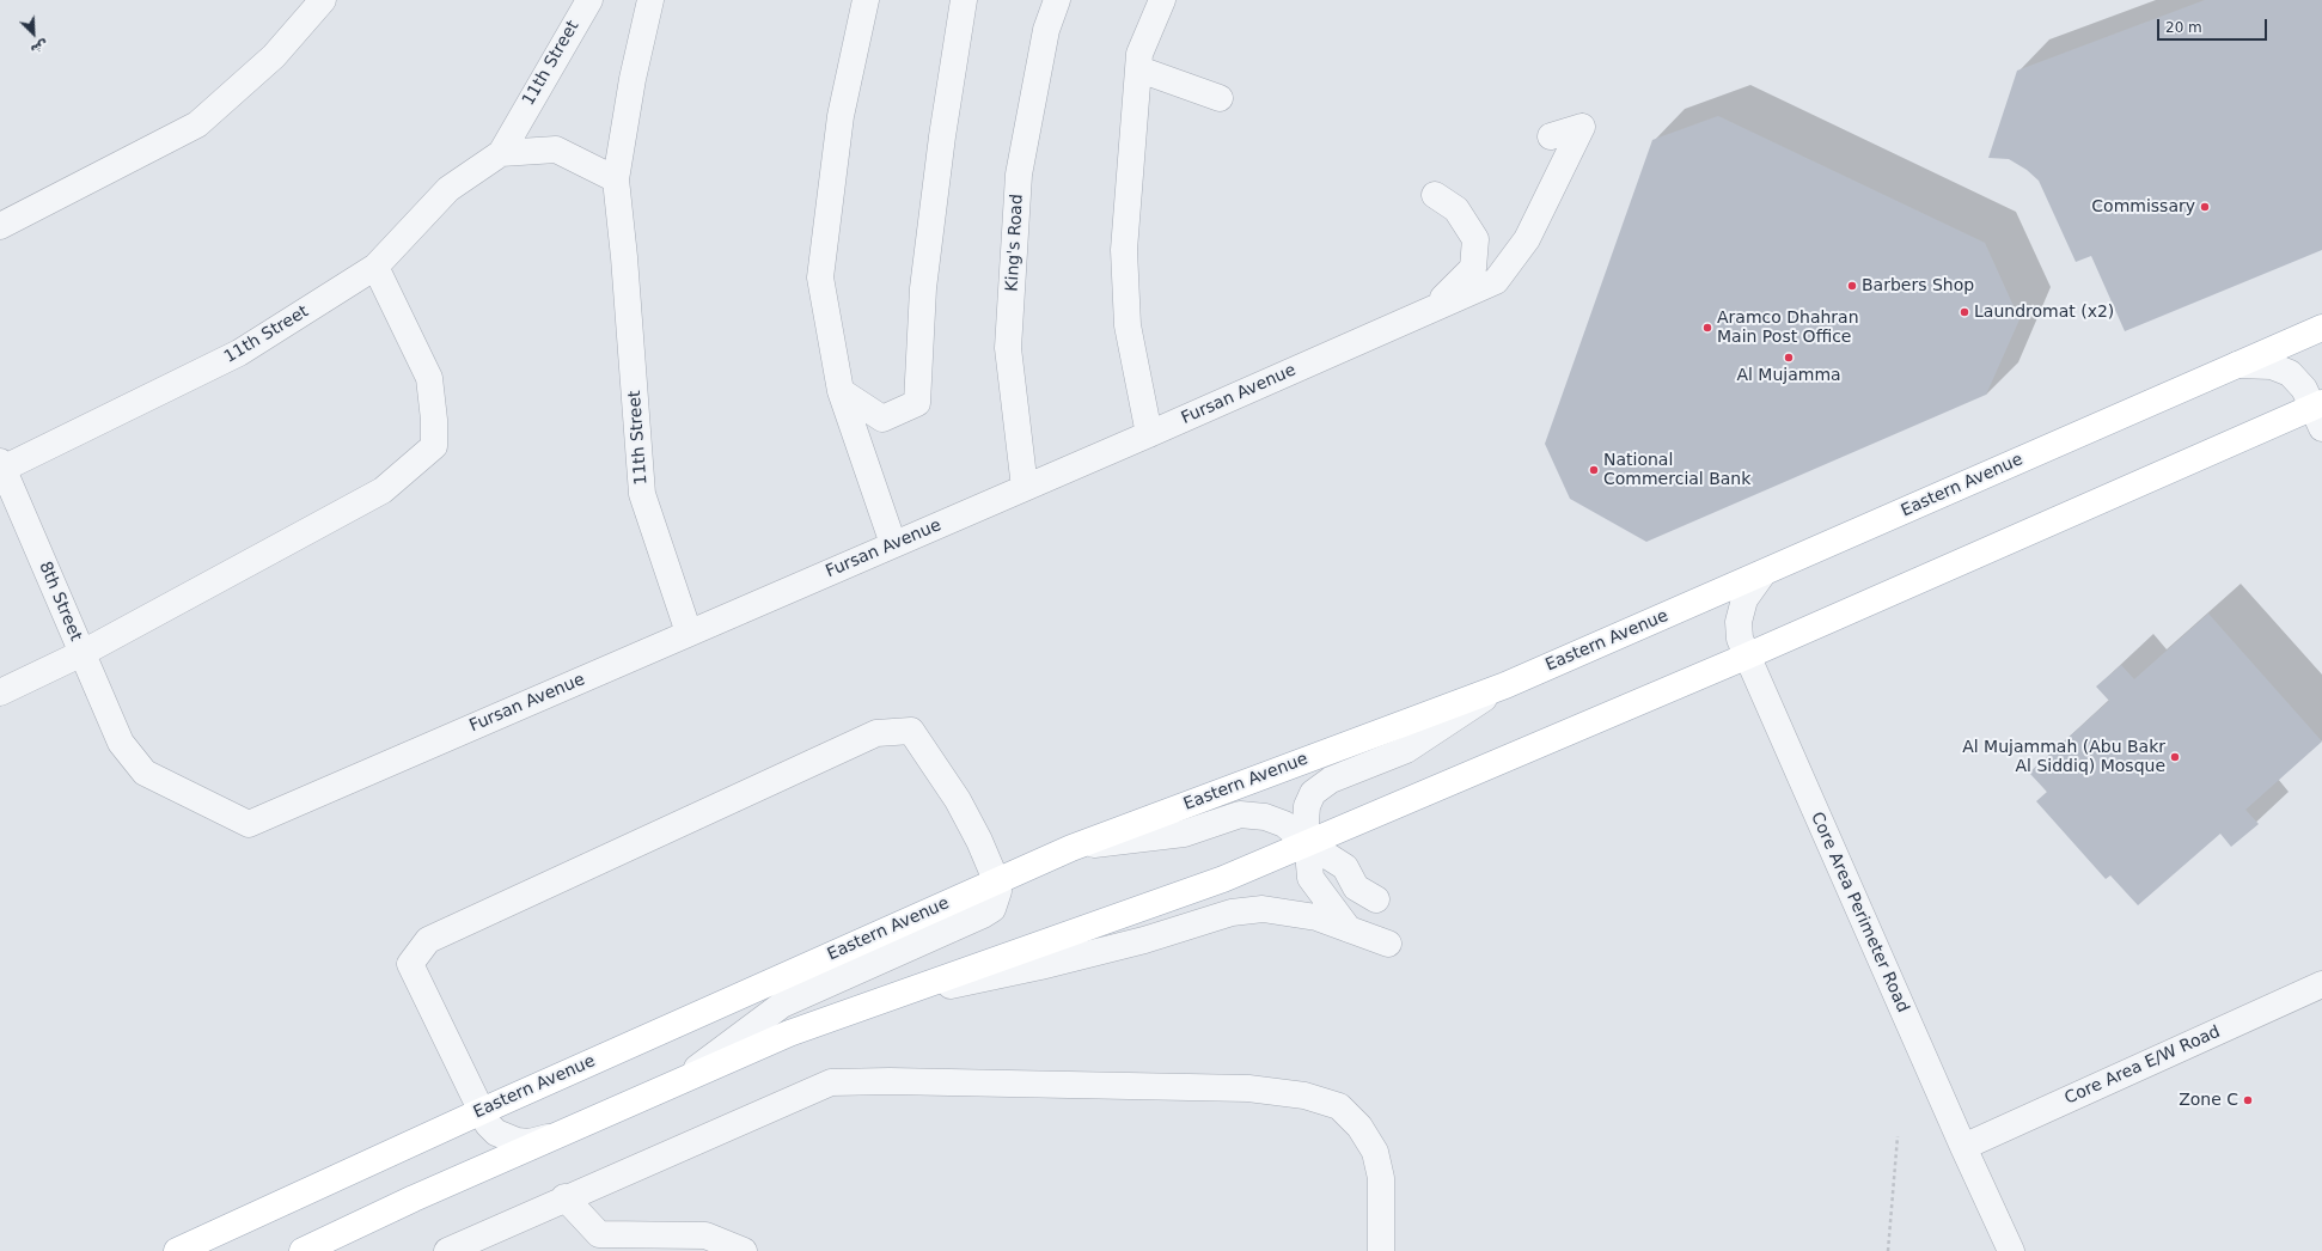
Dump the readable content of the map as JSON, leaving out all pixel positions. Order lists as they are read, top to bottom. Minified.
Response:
{"streets":{"main road":["Eastern Avenue"],"street":["11th Street","King's Road","Fursan Avenue","8th Street","Core Area Perimeter Road","Core Area E/W Road"]},"crossings":[["11th Street","Fursan Avenue"],["11th Street","8th Street"],["King's Road","Fursan Avenue"],["Fursan Avenue","8th Street"],["Eastern Avenue","Core Area Perimeter Road"],["Core Area Perimeter Road","Core Area E/W Road"]],"places":["Commissary","Barbers Shop","Laundromat (x2)","Aramco Dhahran Main Post Office","Al Mujamma","National Commercial Bank","Al Mujammah (Abu Bakr Al Siddiq) Mosque","Zone C"],"scale_bar":"20 m","north":"bottom right"}
